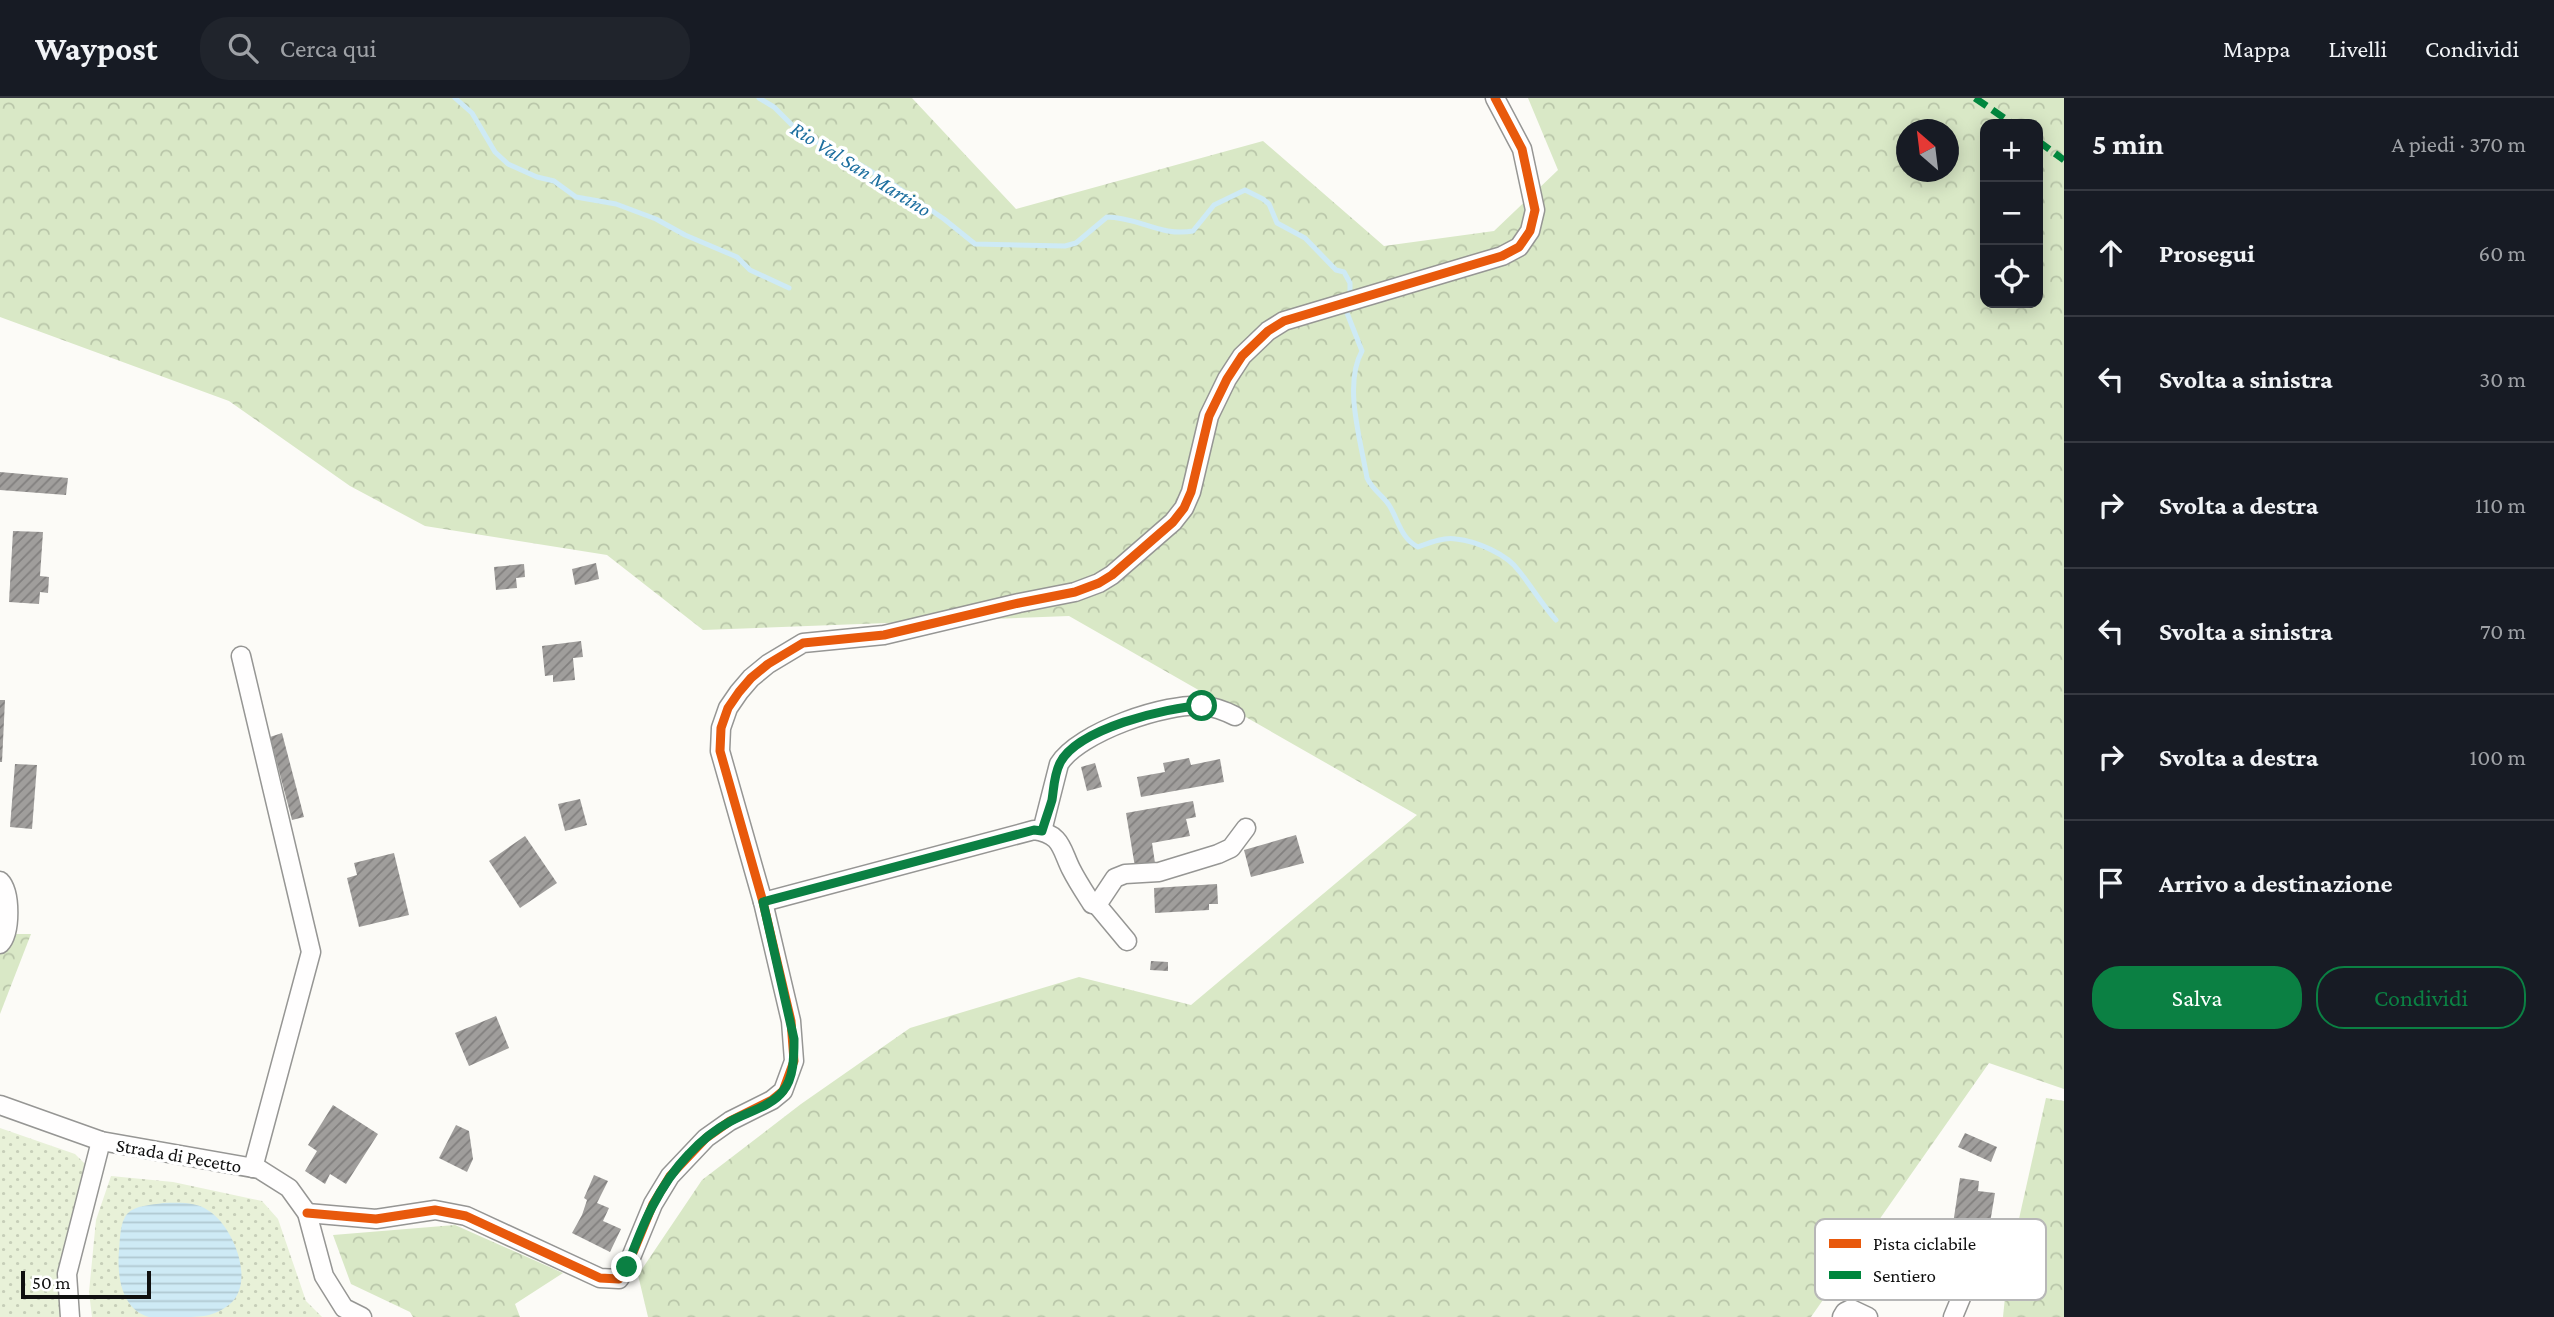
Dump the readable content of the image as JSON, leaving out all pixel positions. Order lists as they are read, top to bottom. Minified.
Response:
{"streets":{"street":["Strada di Pecetto"]},"water":["Rio Val San Martino"],"legend":["Pista ciclabile","Sentiero"],"scale_bar":"50 m","north":"top left","page":{"header":"Waypost","search":"Cerca qui","nav":["Mappa","Livelli","Condividi"],"heading":["5 min","A piedi · 370 m"],"map_buttons":["+","−"],"list":[["Prosegui","60 m"],["Svolta a sinistra","30 m"],["Svolta a destra","110 m"],["Svolta a sinistra","70 m"],["Svolta a destra","100 m"],"Arrivo a destinazione"],"buttons":["Salva","Condividi"],"scale":"50 m"}}
